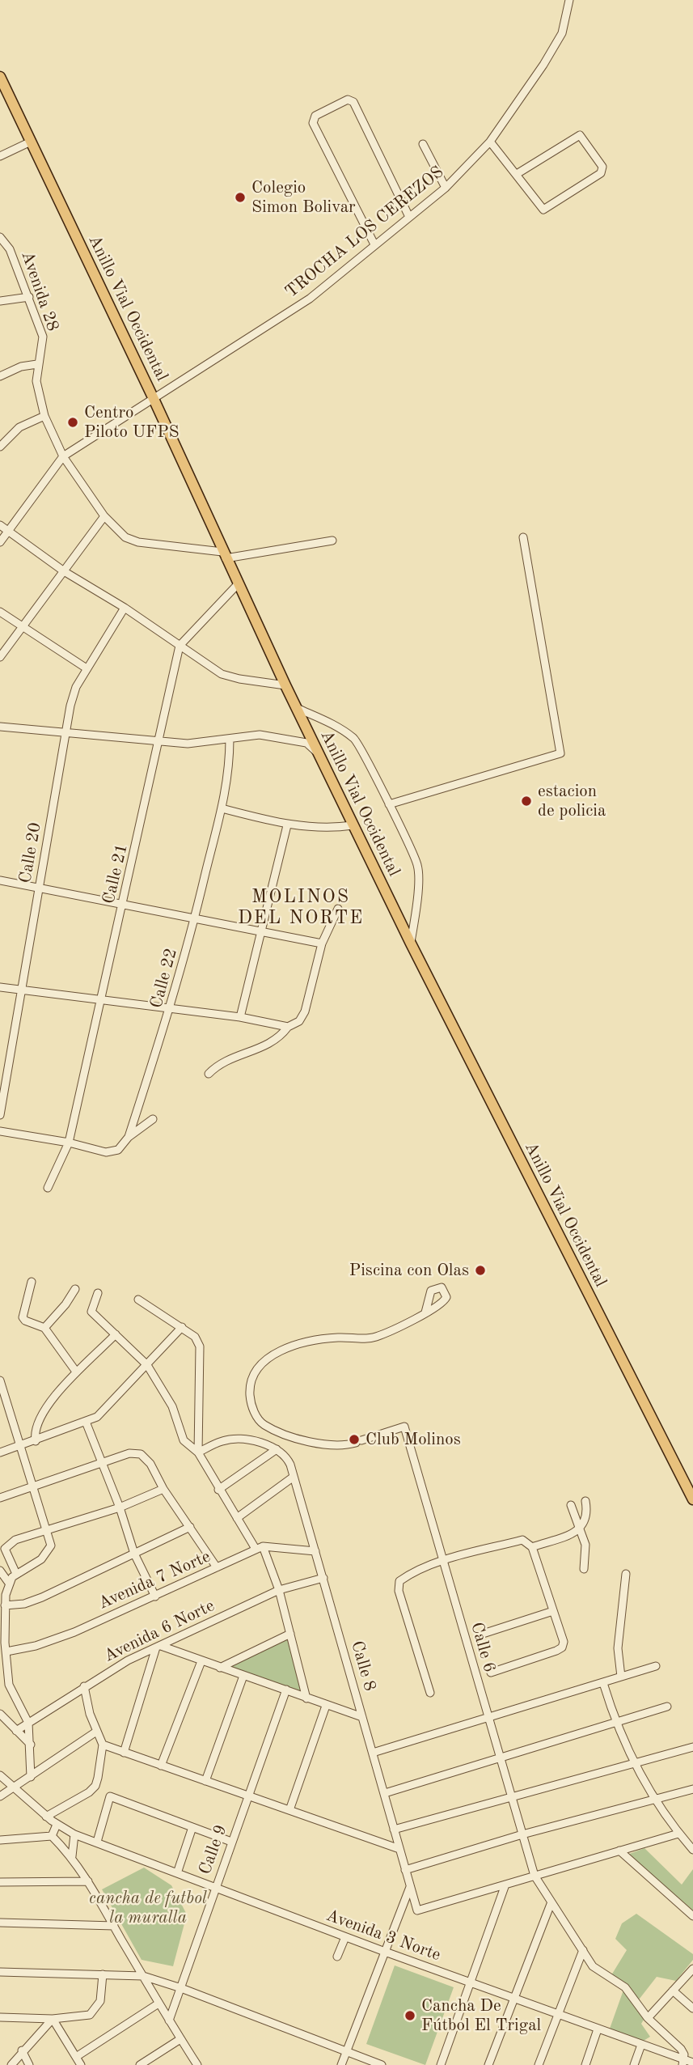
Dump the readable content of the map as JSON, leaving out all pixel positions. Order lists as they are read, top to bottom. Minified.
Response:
{"streets":{"highway":["Anillo Vial Occidental"],"street":["TROCHA LOS CEREZOS","Avenida 28","Calle 20","Calle 21","Calle 22","Avenida 7 Norte","Avenida 6 Norte","Calle 6","Calle 8","Calle 9","Avenida 3 Norte"]},"crossings":[["TROCHA LOS CEREZOS","Avenida 28"],["TROCHA LOS CEREZOS","Anillo Vial Occidental"],["Avenida 28","Anillo Vial Occidental"],["Calle 21","Calle 22"],["Avenida 6 Norte","Calle 8"],["Calle 9","Avenida 3 Norte"]],"districts":["MOLINOS DEL NORTE"],"parks":["cancha de futbol la muralla"],"places":["Colegio Simon Bolivar","Centro Piloto UFPS","estacion de policia","Piscina con Olas","Club Molinos","Cancha De Fútbol El Trigal"]}
